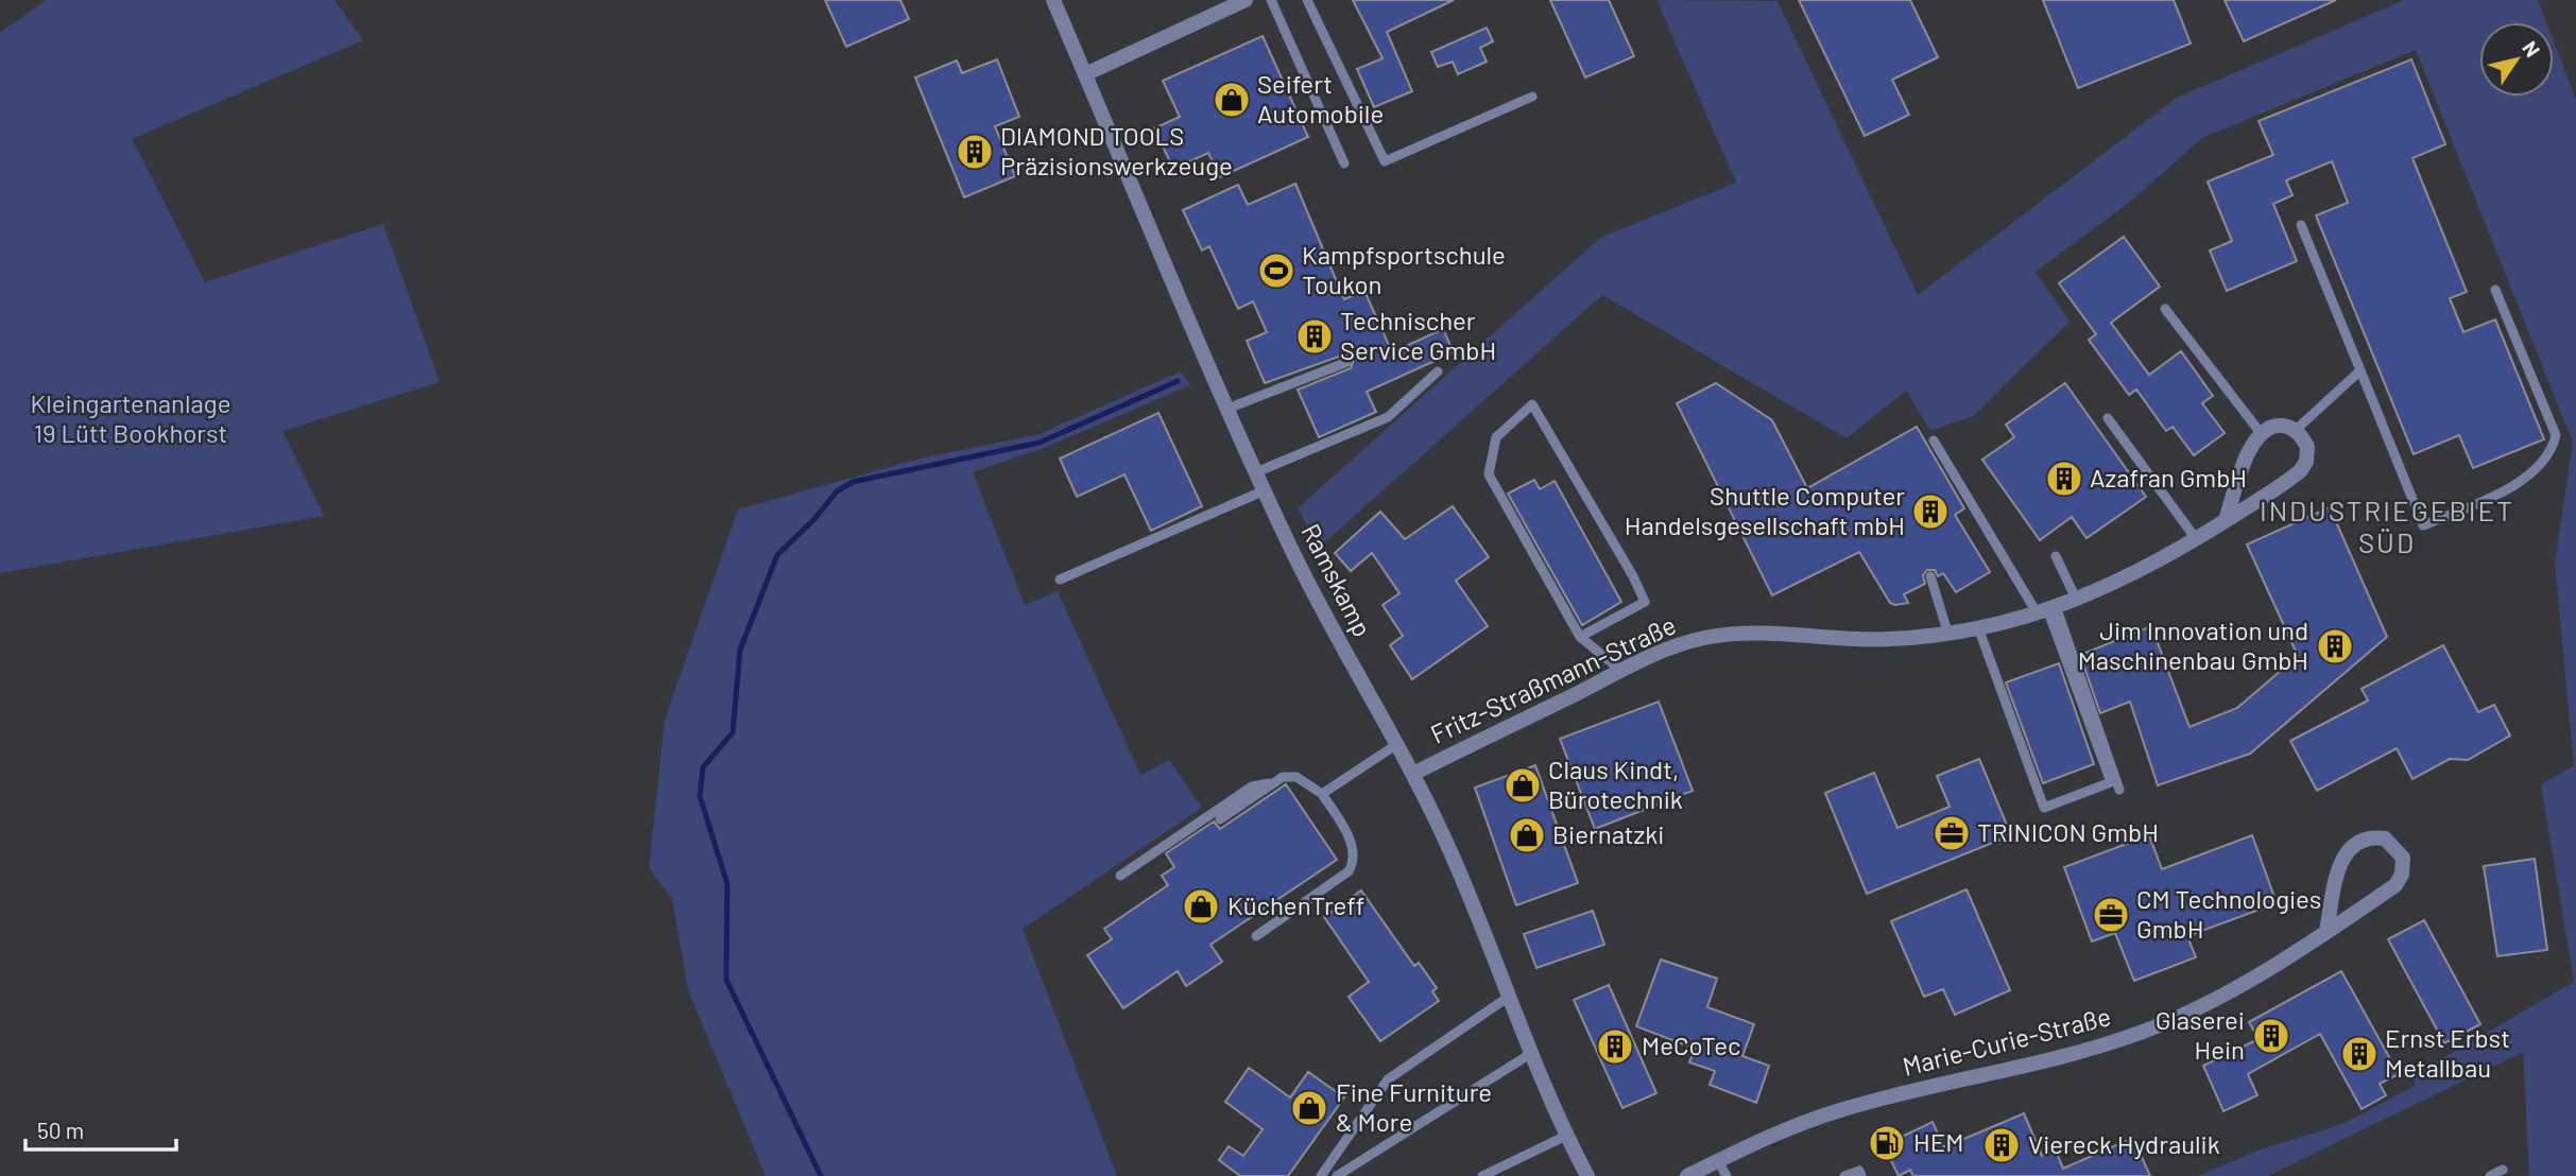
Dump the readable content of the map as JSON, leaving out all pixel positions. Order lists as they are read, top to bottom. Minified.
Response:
{"streets":{"street":["Ramskamp","Fritz-Straßmann-Straße","Marie-Curie-Straße"]},"crossings":[["Ramskamp","Fritz-Straßmann-Straße"]],"districts":["INDUSTRIEGEBIET SÜD"],"parks":["Kleingartenanlage 19 Lütt Bookhorst"],"places":{"shop":["Seifert Automobile","Claus Kindt, Bürotechnik","Biernatzki","KüchenTreff","Fine Furniture & More"],"building":["DIAMOND TOOLS Präzisionswerkzeuge","Technischer Service GmbH","Azafran GmbH","Shuttle Computer Handelsgesellschaft mbH","Jim Innovation und Maschinenbau GmbH","Glaserei Hein","MeCoTec","Ernst Erbst Metallbau","Viereck Hydraulik"],"sports":["Kampfsportschule Toukon"],"office":["TRINICON GmbH","CM Technologies GmbH"],"fuel station":["HEM"]},"scale_bar":"50 m","north":"top right"}
